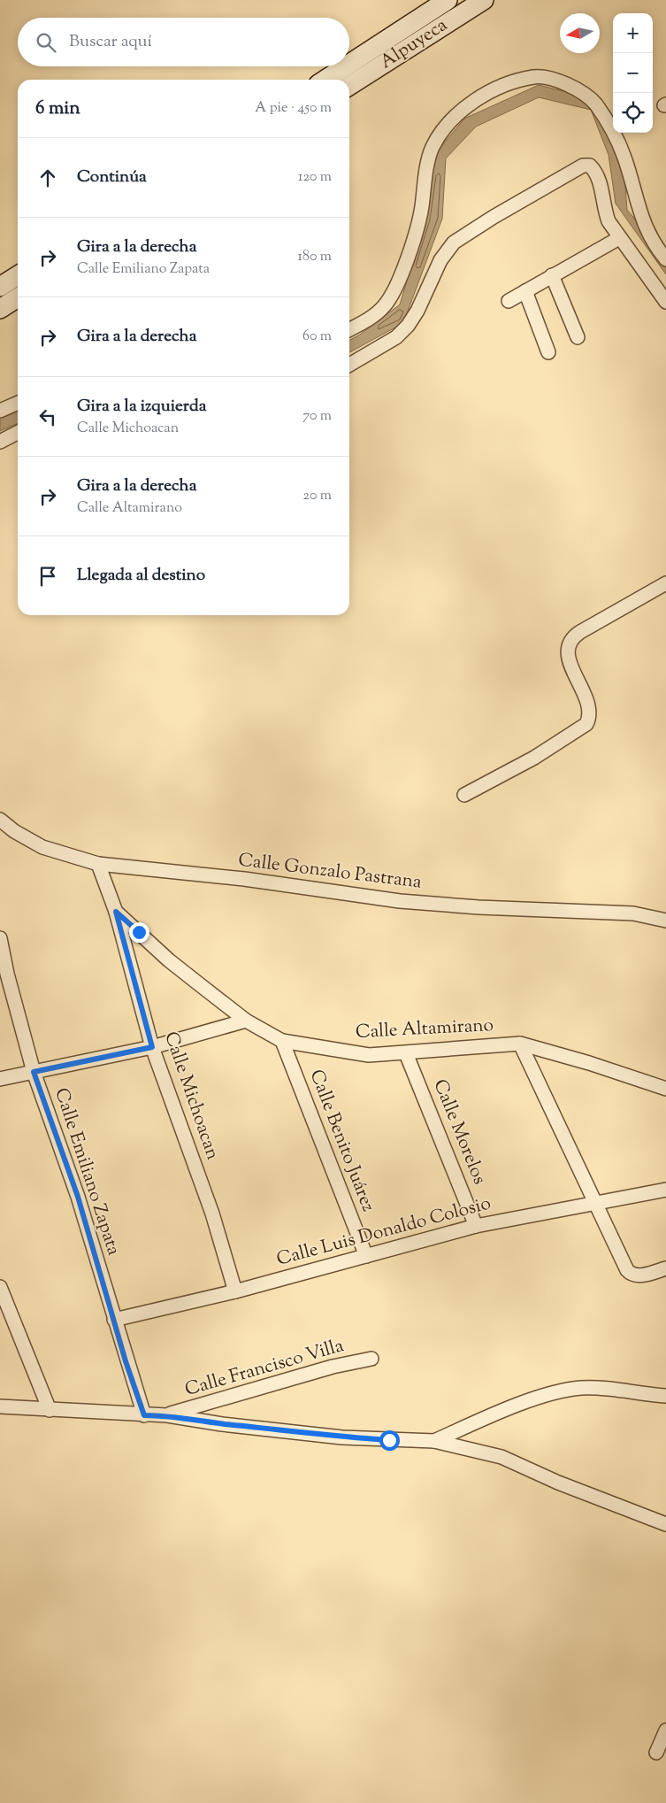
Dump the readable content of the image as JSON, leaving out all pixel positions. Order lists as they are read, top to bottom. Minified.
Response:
{"streets":{"main road":["Alpuyeca"],"street":["Calle Gonzalo Pastrana","Calle Altamirano","Calle Michoacan","Calle Morelos","Calle Benito Juárez","Calle Emiliano Zapata","Calle Luis Donaldo Colosio","Calle Francisco Villa"]},"crossings":[["Calle Gonzalo Pastrana","Calle Altamirano"],["Calle Altamirano","Calle Michoacan"],["Calle Altamirano","Calle Morelos"],["Calle Altamirano","Calle Benito Juárez"],["Calle Michoacan","Calle Luis Donaldo Colosio"],["Calle Morelos","Calle Luis Donaldo Colosio"],["Calle Benito Juárez","Calle Luis Donaldo Colosio"],["Calle Emiliano Zapata","Calle Luis Donaldo Colosio"]],"north":"left","page":{"map_buttons":["+","−"],"search":"Buscar aquí","heading":["6 min","A pie · 450 m"],"list":[["Continúa","120 m"],["Gira a la derecha","Calle Emiliano Zapata","180 m"],["Gira a la derecha","60 m"],["Gira a la izquierda","Calle Michoacan","70 m"],["Gira a la derecha","Calle Altamirano","20 m"],"Llegada al destino"]}}
